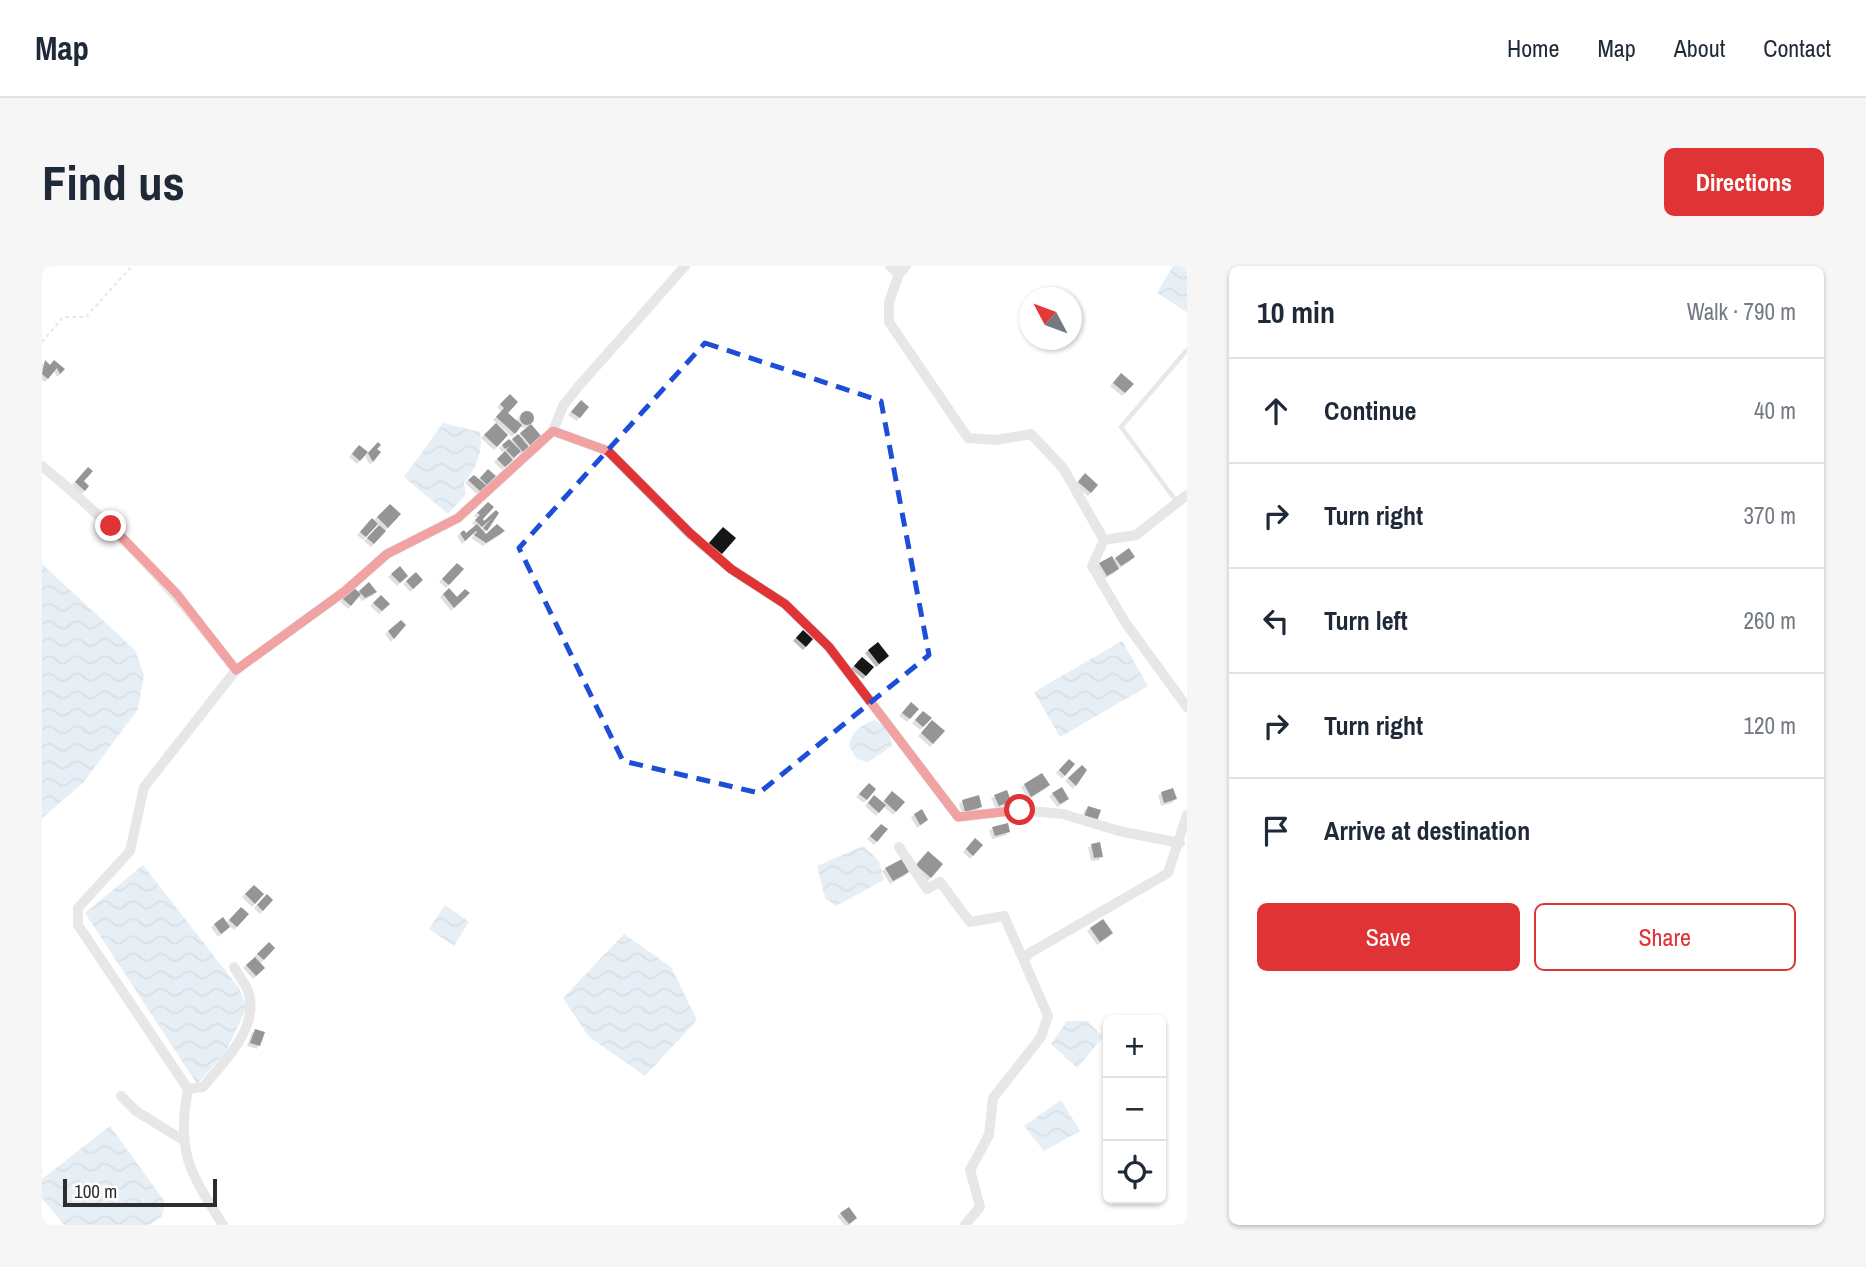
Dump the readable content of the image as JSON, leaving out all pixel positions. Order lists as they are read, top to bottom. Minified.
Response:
{"scale_bar":"100 m","north":"top left","page":{"header":"Map","nav":["Home","Map","About","Contact"],"buttons":["Directions",["Save","Share"]],"title":"Find us","heading":["10 min","Walk · 790 m"],"list":[["Continue","40 m"],["Turn right","370 m"],["Turn left","260 m"],["Turn right","120 m"],"Arrive at destination"],"map_buttons":["+","−"],"scale":"100 m"}}
